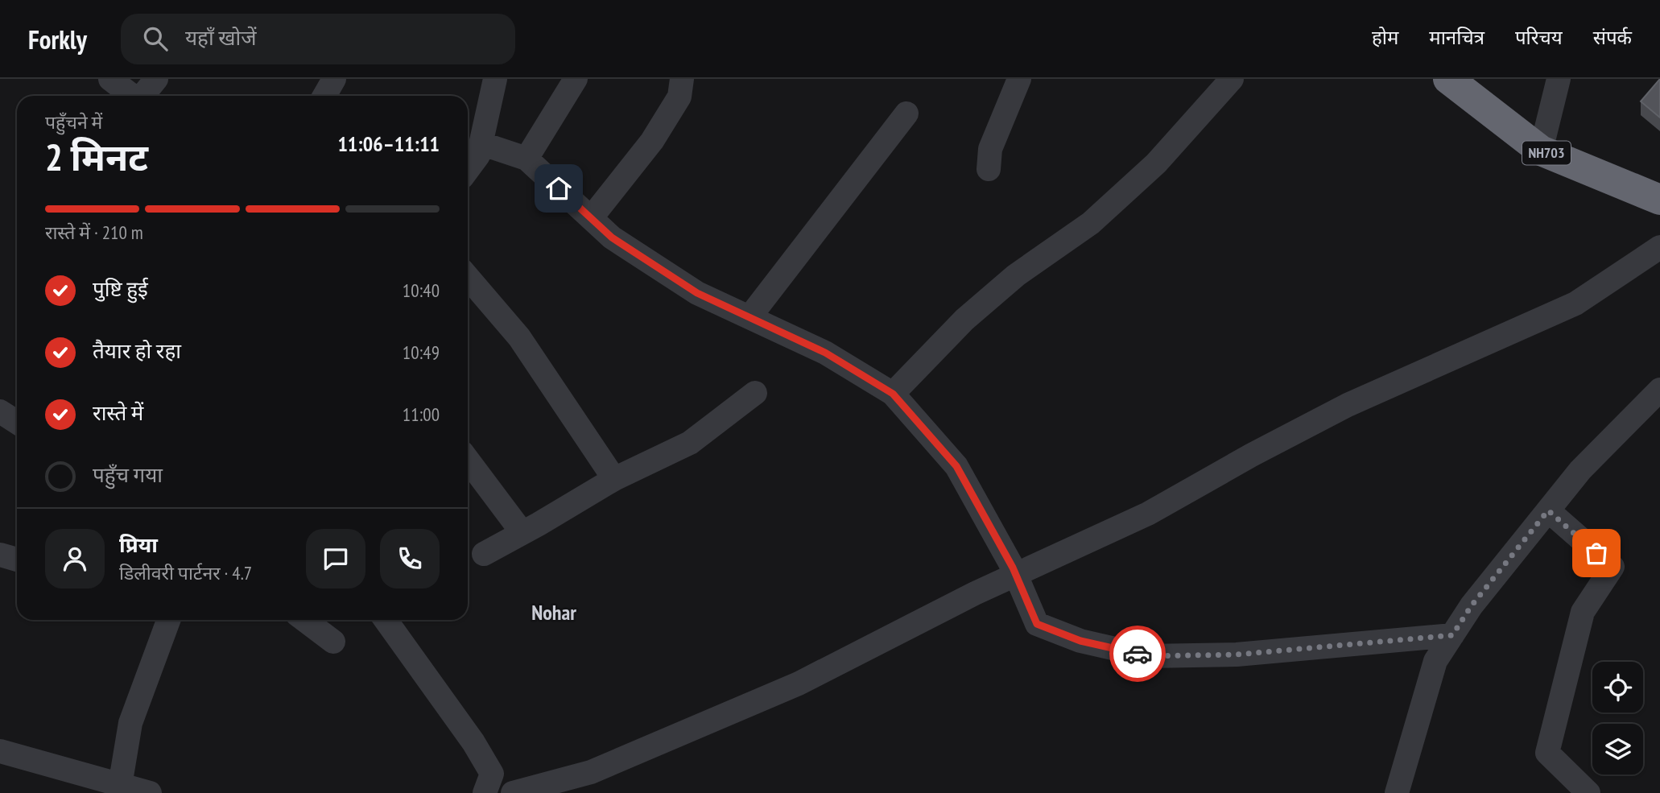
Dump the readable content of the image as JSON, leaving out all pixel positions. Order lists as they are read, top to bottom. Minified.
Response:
{"streets":{"highway":["NH703"]},"districts":["Nohar"],"page":{"header":"Forkly","search":"यहाँ खोजें","nav":["होम","मानचित्र","परिचय","संपर्क"],"heading":["2 मिनट","पहुँचने में","11:06–11:11"],"panel":["प्रिया","डिलीवरी पार्टनर · 4.7"],"bar":"रास्ते में · 210 m","list":[["पुष्टि हुई","10:40"],["तैयार हो रहा","10:49"],["रास्ते में","11:00"],"पहुँच गया"]}}
